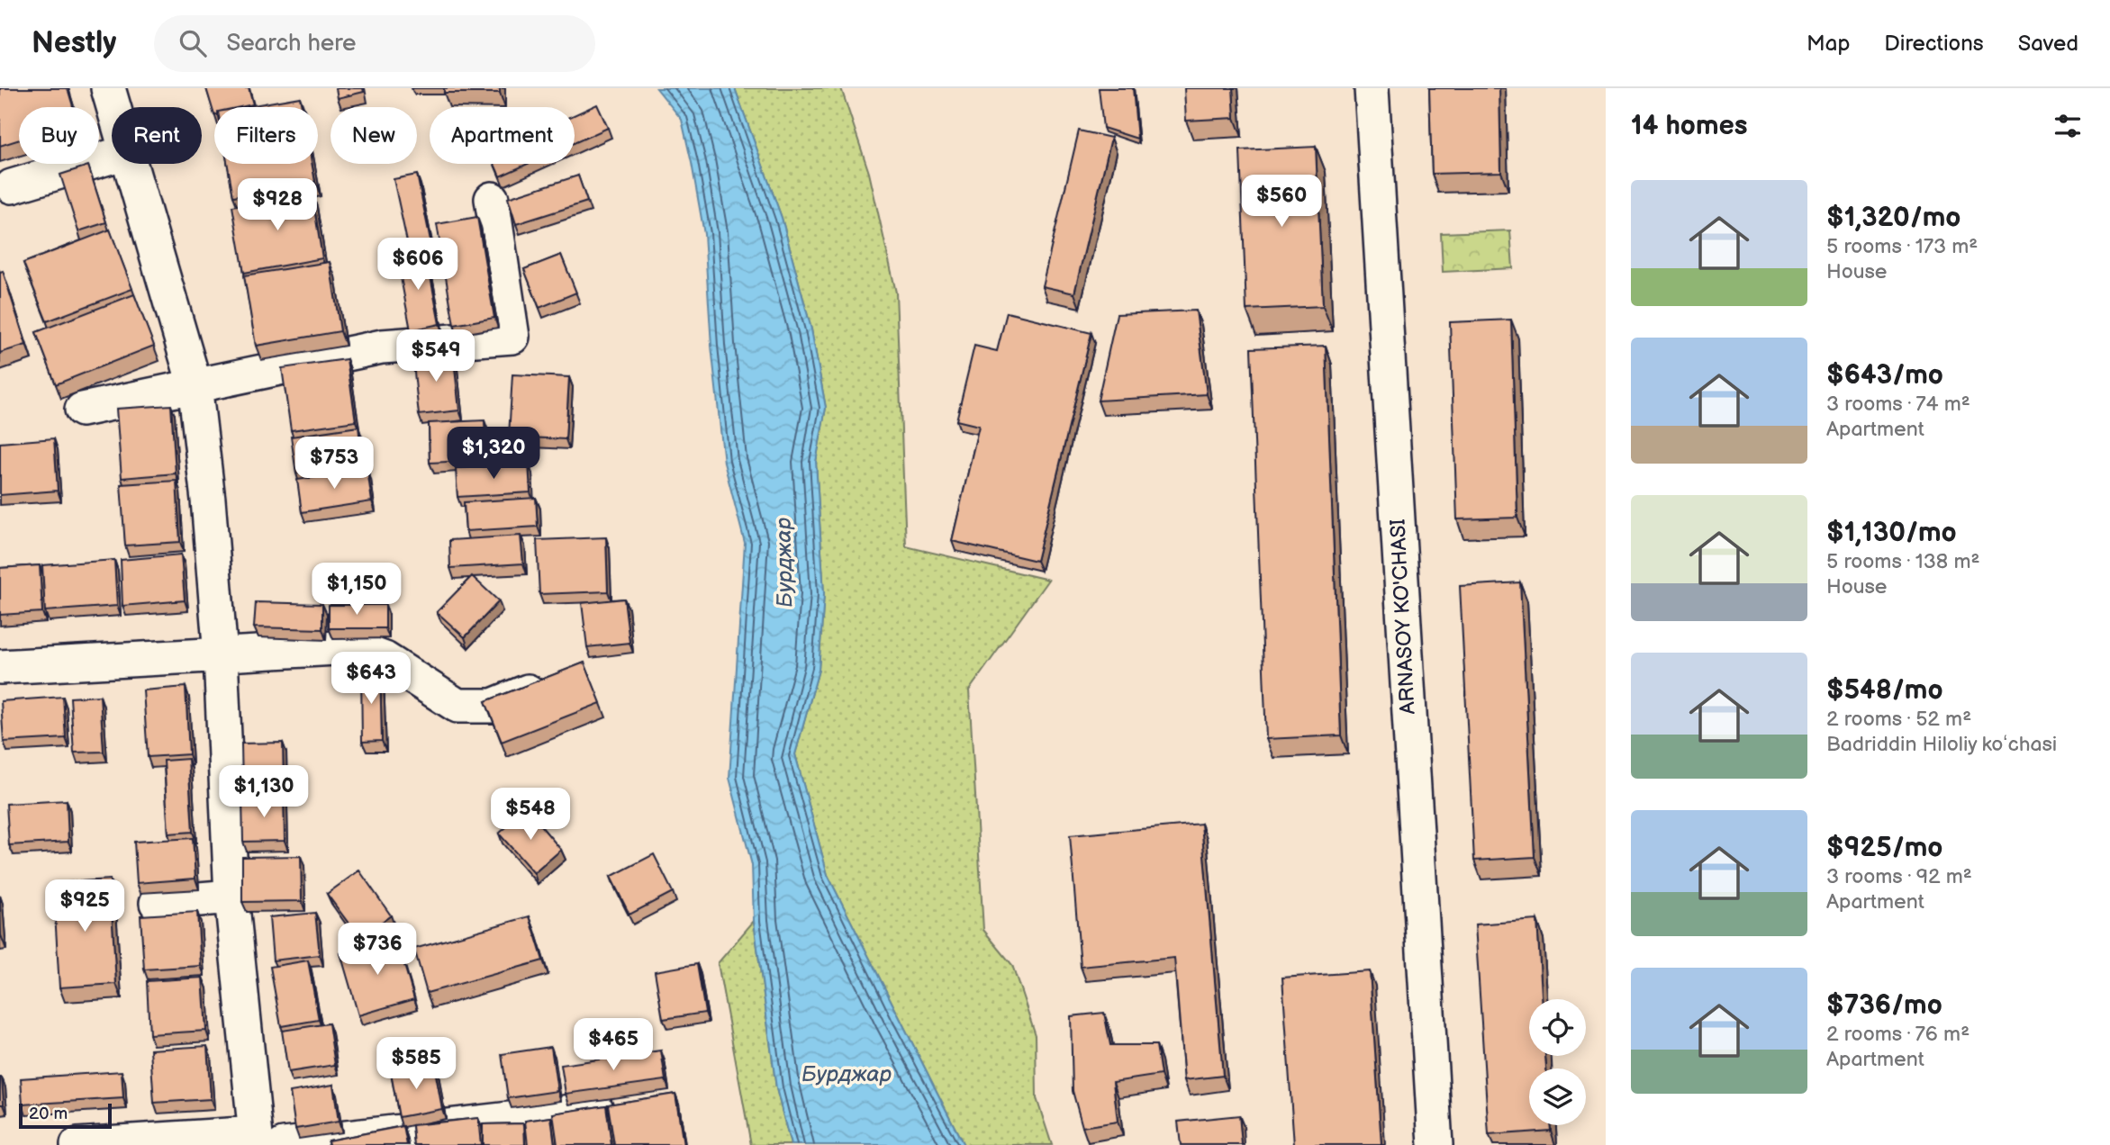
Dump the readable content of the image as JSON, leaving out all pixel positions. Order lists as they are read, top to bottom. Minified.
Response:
{"streets":{"street":["ARNASOY KO'CHASI"]},"water":["Бурджар"],"scale_bar":"20 m","page":{"header":"Nestly","search":"Search here","nav":["Map","Directions","Saved"],"heading":"14 homes","chip":["Buy","Rent","Filters","New","Apartment"],"list":[{"name":"$1,320/mo","note":"5 rooms · 173 m² · House"},{"name":"$643/mo","note":"3 rooms · 74 m² · Apartment"},{"name":"$1,130/mo","note":"5 rooms · 138 m² · House"},{"name":"$548/mo","note":"2 rooms · 52 m² · Badriddin Hiloliy koʻchasi"},{"name":"$925/mo","note":"3 rooms · 92 m² · Apartment"},{"name":"$736/mo","note":"2 rooms · 76 m² · Apartment"}],"price":["$560","$928","$606","$549","$1,320","$753","$1,150","$643","$1,130","$548","$925","$736","$465","$585"],"scale":"20 m"}}
